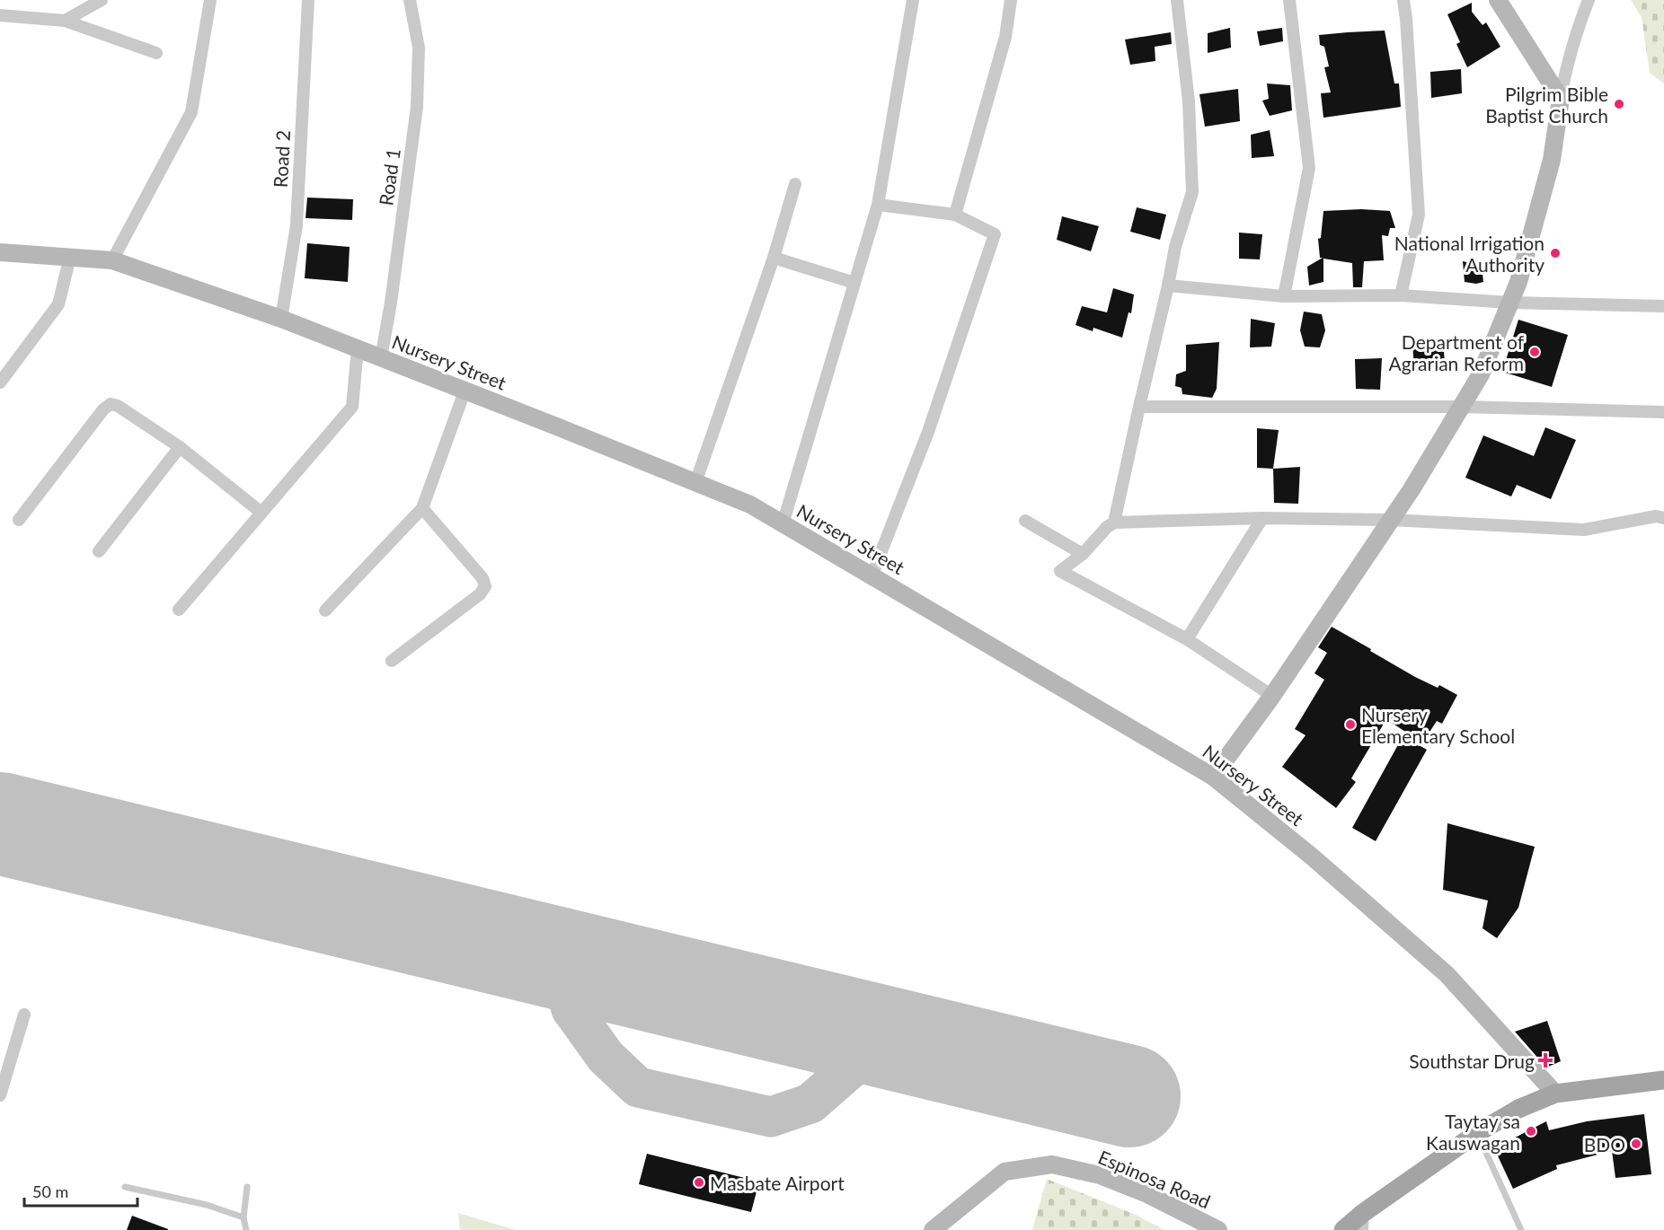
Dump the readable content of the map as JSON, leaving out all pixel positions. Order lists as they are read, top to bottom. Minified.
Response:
{"streets":{"main road":["Nursery Street","Espinosa Road"],"street":["Road 2","Road 1"]},"crossings":[["Road 2","Nursery Street"],["Road 1","Nursery Street"]],"places":{"other":["Pilgrim Bible Baptist Church","National Irrigation Authority","Department of Agrarian Reform","Nursery Elementary School","Taytay sa Kauswagan","BDO","Masbate Airport"],"health":["Southstar Drug"]},"scale_bar":"50 m"}
